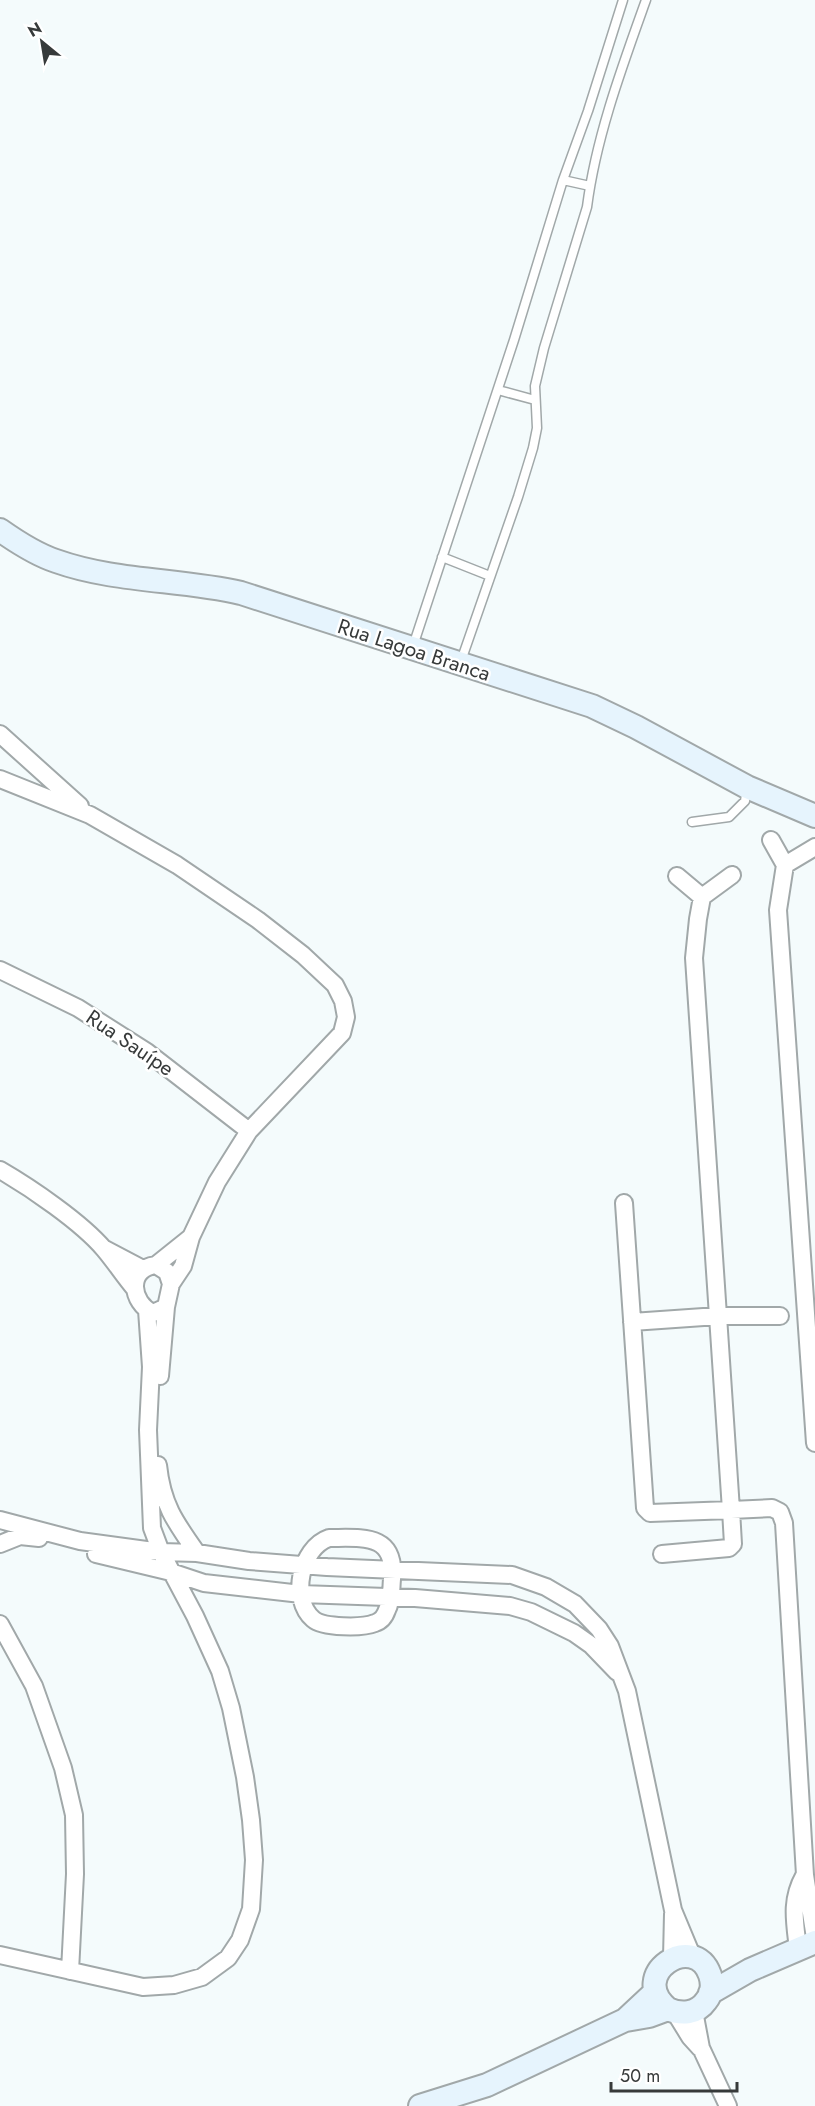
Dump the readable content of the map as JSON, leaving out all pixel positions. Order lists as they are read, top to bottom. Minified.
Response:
{"streets":{"street":["Rua Lagoa Branca","Rua Sauípe"]},"scale_bar":"50 m","north":"top left"}
